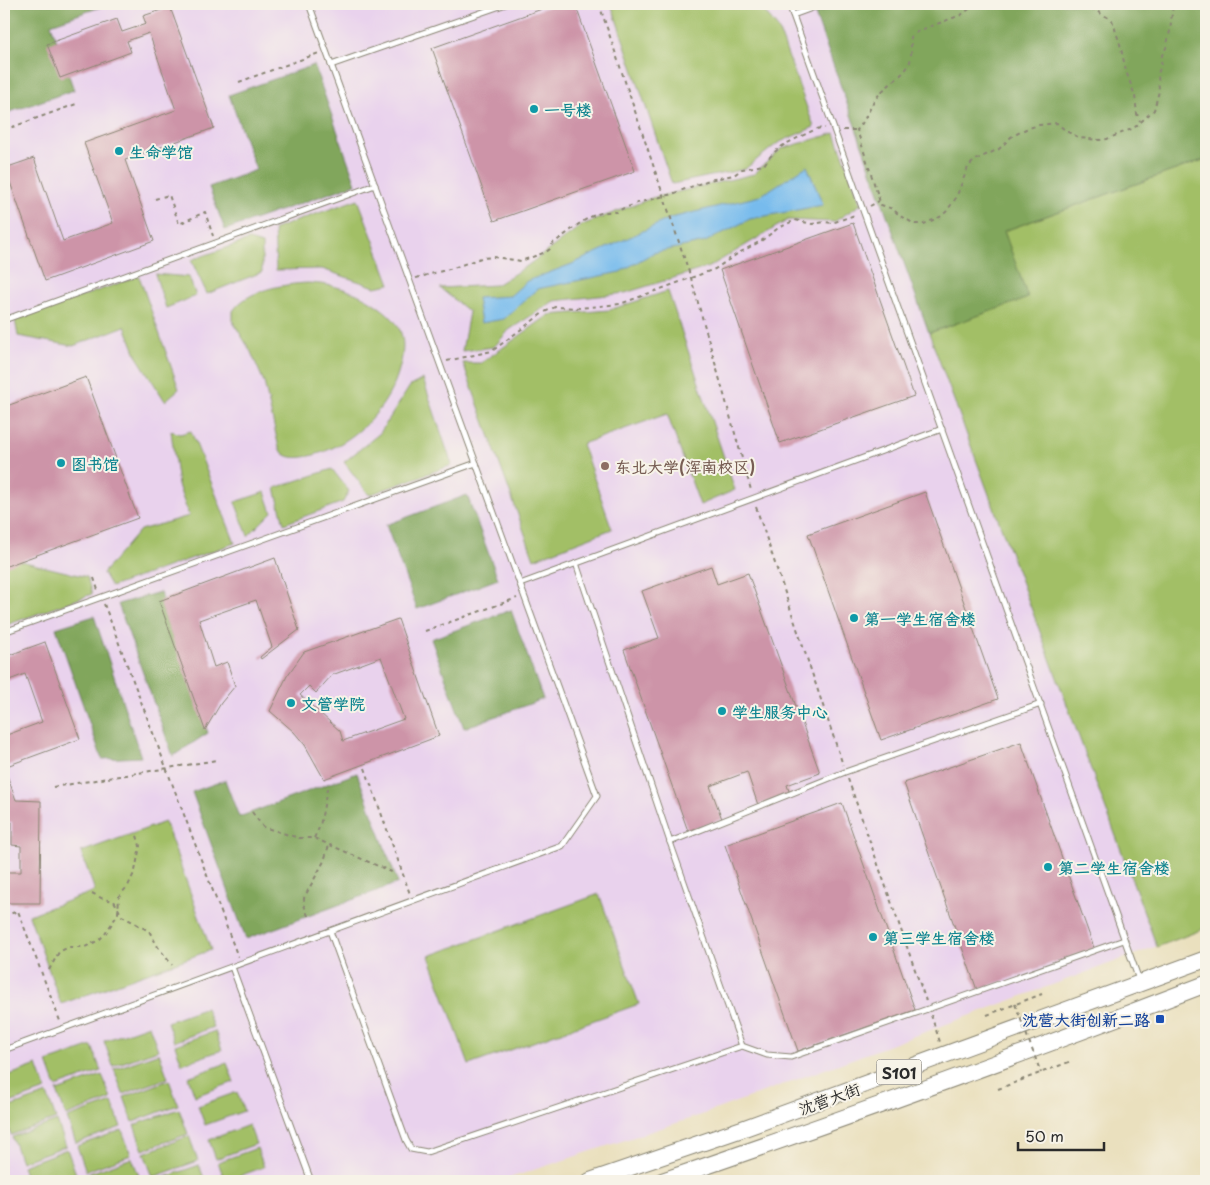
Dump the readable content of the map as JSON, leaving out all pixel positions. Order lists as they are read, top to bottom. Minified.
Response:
{"streets":{"main road":["S101","沈营大街"]},"places":{"other":["一号楼","生命学馆","图书馆","东北大学(浑南校区)","第一学生宿舍楼","文管学院","学生服务中心","第二学生宿舍楼","第三学生宿舍楼"],"transit":["沈营大街创新二路"]},"scale_bar":"50 m"}
